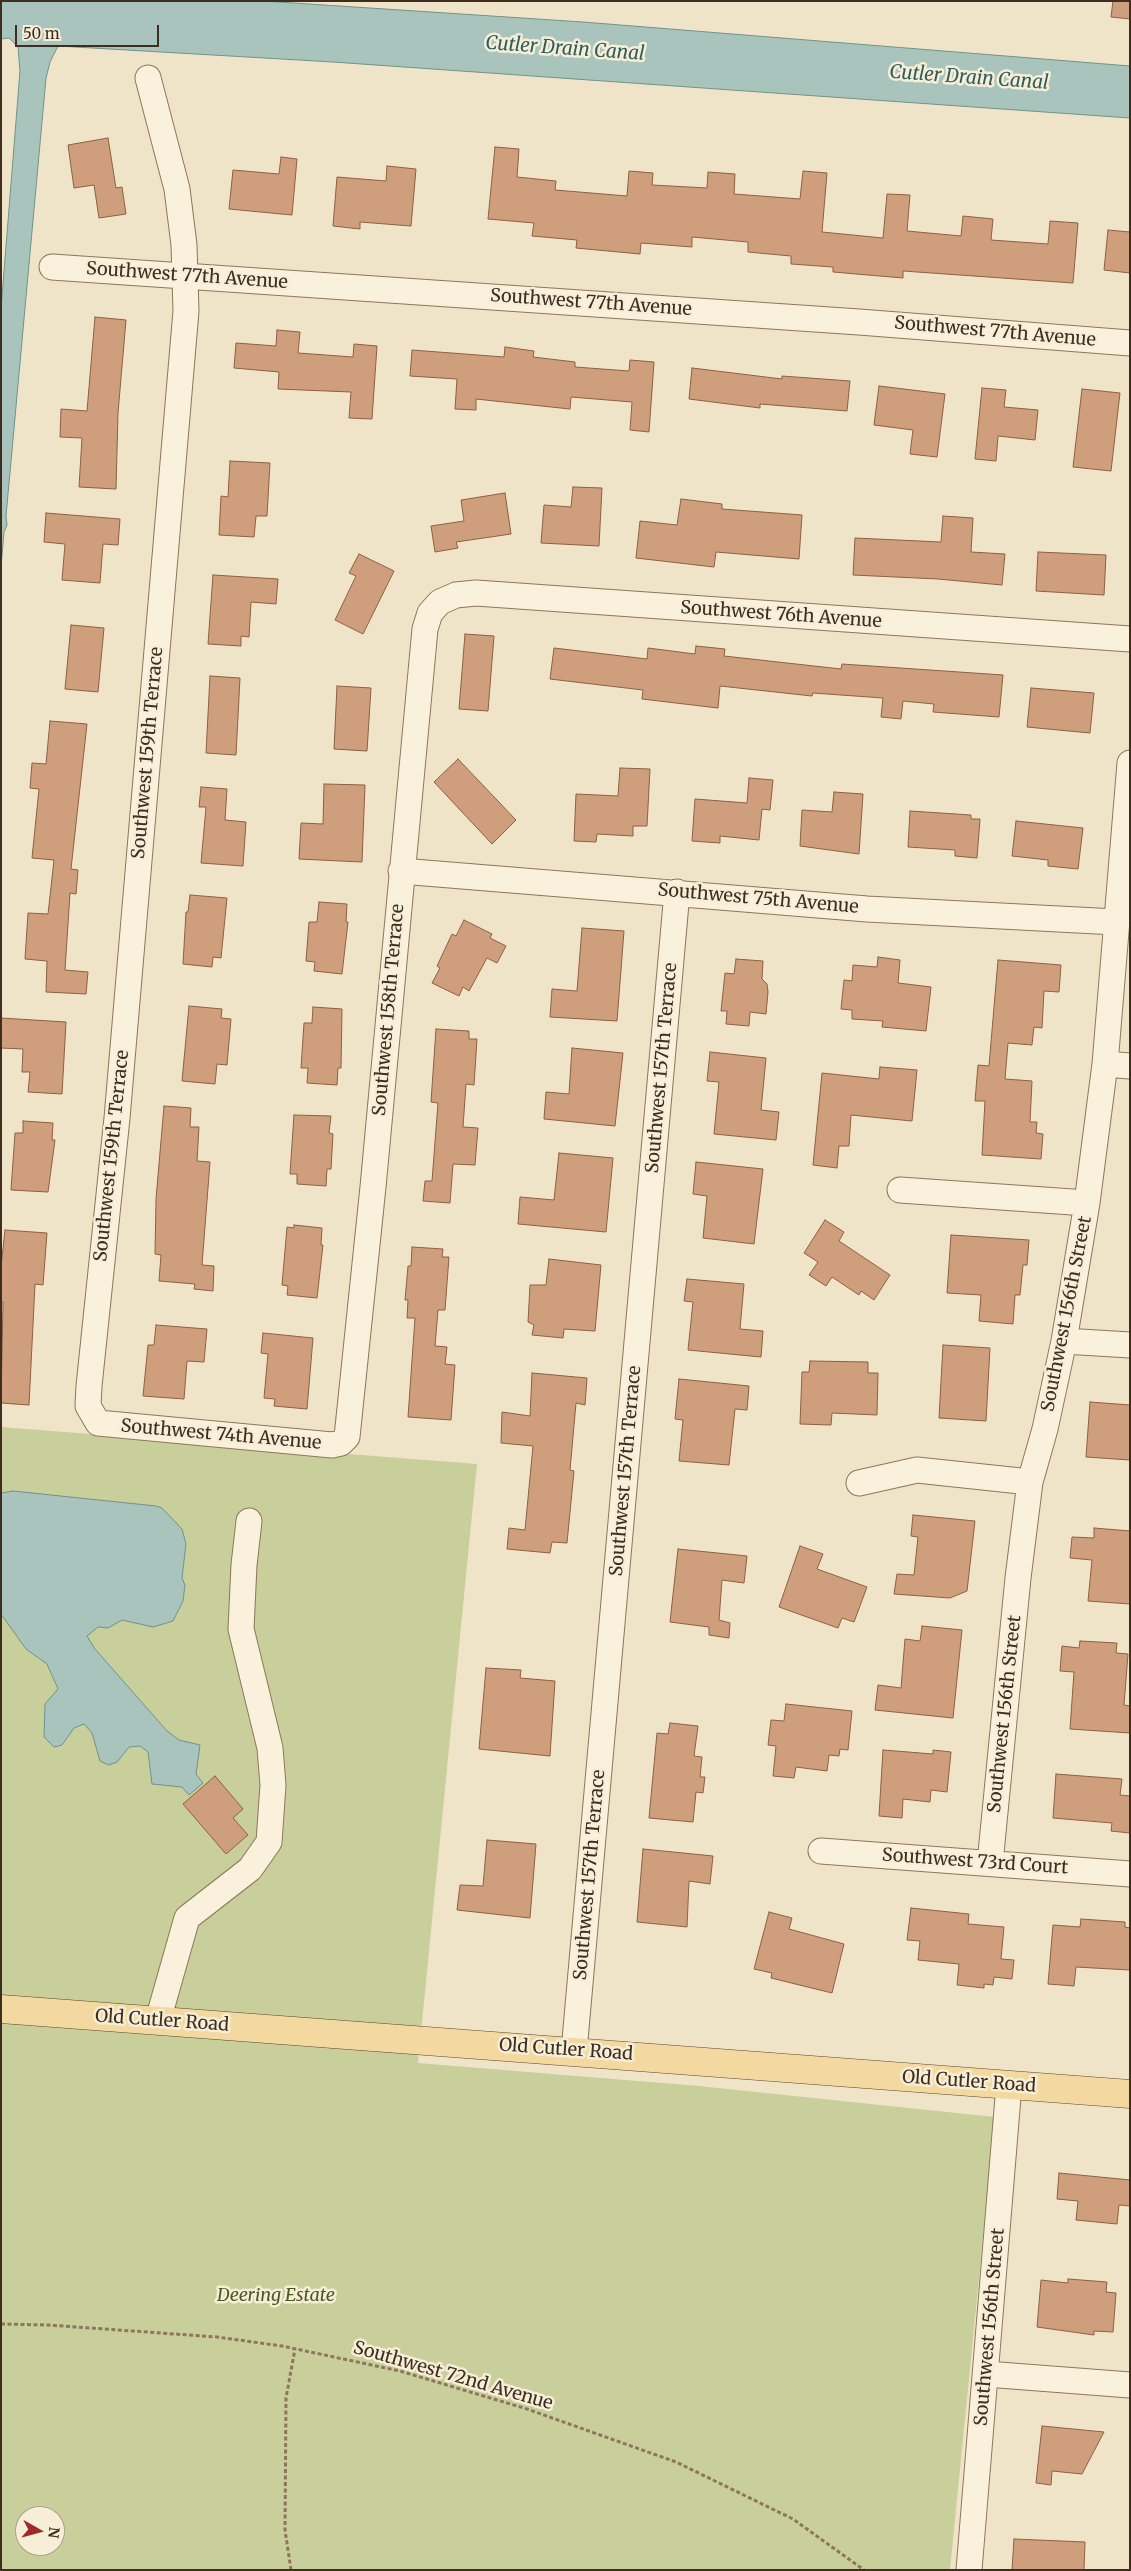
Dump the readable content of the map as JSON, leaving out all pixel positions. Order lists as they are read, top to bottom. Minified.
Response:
{"streets":{"main road":["Old Cutler Road"],"street":["Southwest 77th Avenue","Southwest 76th Avenue","Southwest 159th Terrace","Southwest 75th Avenue","Southwest 158th Terrace","Southwest 157th Terrace","Southwest 156th Street","Southwest 74th Avenue","Southwest 73rd Court"],"path":["Southwest 72nd Avenue"]},"crossings":[["Southwest 77th Avenue","Southwest 159th Terrace"],["Southwest 76th Avenue","Southwest 158th Terrace"],["Southwest 159th Terrace","Southwest 74th Avenue"],["Southwest 75th Avenue","Southwest 158th Terrace"],["Southwest 75th Avenue","Southwest 157th Terrace"],["Southwest 75th Avenue","Southwest 156th Street"],["Southwest 158th Terrace","Southwest 74th Avenue"],["Southwest 157th Terrace","Old Cutler Road"],["Southwest 156th Street","Southwest 73rd Court"],["Southwest 156th Street","Old Cutler Road"]],"water":["Cutler Drain Canal"],"parks":["Deering Estate"],"scale_bar":"50 m","north":"right"}
